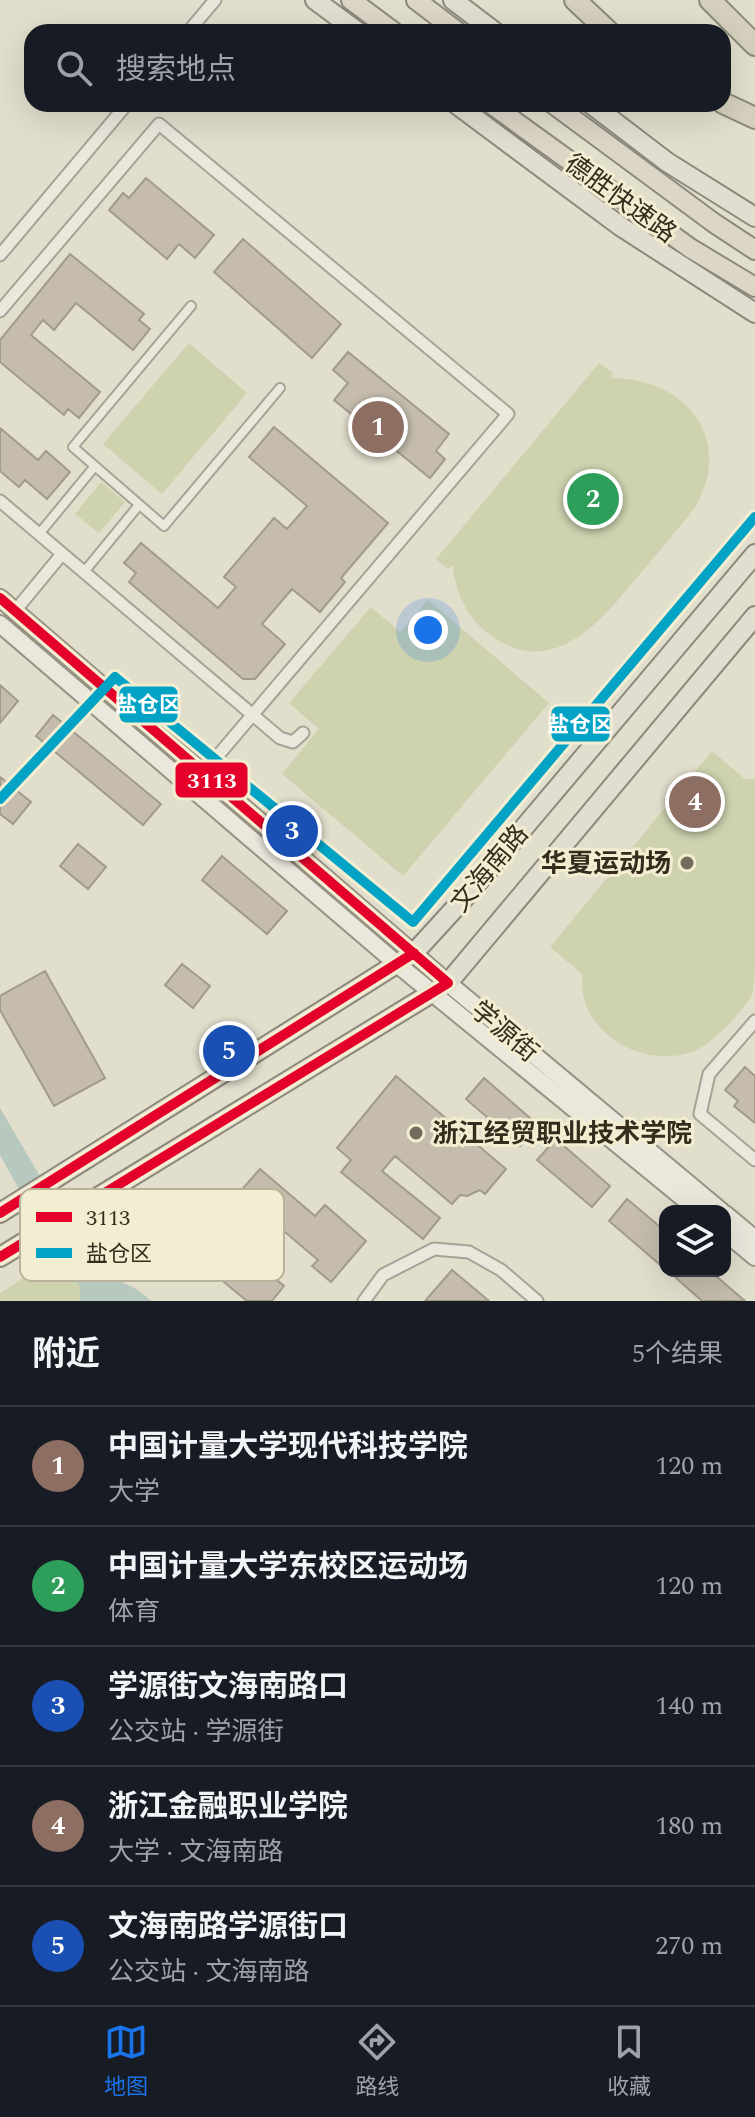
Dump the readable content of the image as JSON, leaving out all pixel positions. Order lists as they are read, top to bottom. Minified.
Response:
{"streets":{"highway":["德胜快速路"],"main road":["文海南路","学源街"]},"crossings":[["文海南路","学源街"]],"places":["华夏运动场","浙江经贸职业技术学院"],"lines":["transit line 盐仓区","transit line 3113"],"legend":["3113","盐仓区"],"page":{"search":"搜索地点","pins":["1","2","4","3","5"],"heading":["附近","5个结果"],"list":[{"mark":"1","name":"中国计量大学现代科技学院","note":"大学","value":"120 m"},{"mark":"2","name":"中国计量大学东校区运动场","note":"体育","value":"120 m"},{"mark":"3","name":"学源街文海南路口","note":"公交站 · 学源街","value":"140 m"},{"mark":"4","name":"浙江金融职业学院","note":"大学 · 文海南路","value":"180 m"},{"mark":"5","name":"文海南路学源街口","note":"公交站 · 文海南路","value":"270 m"}],"nav":["地图","路线","收藏"]}}
